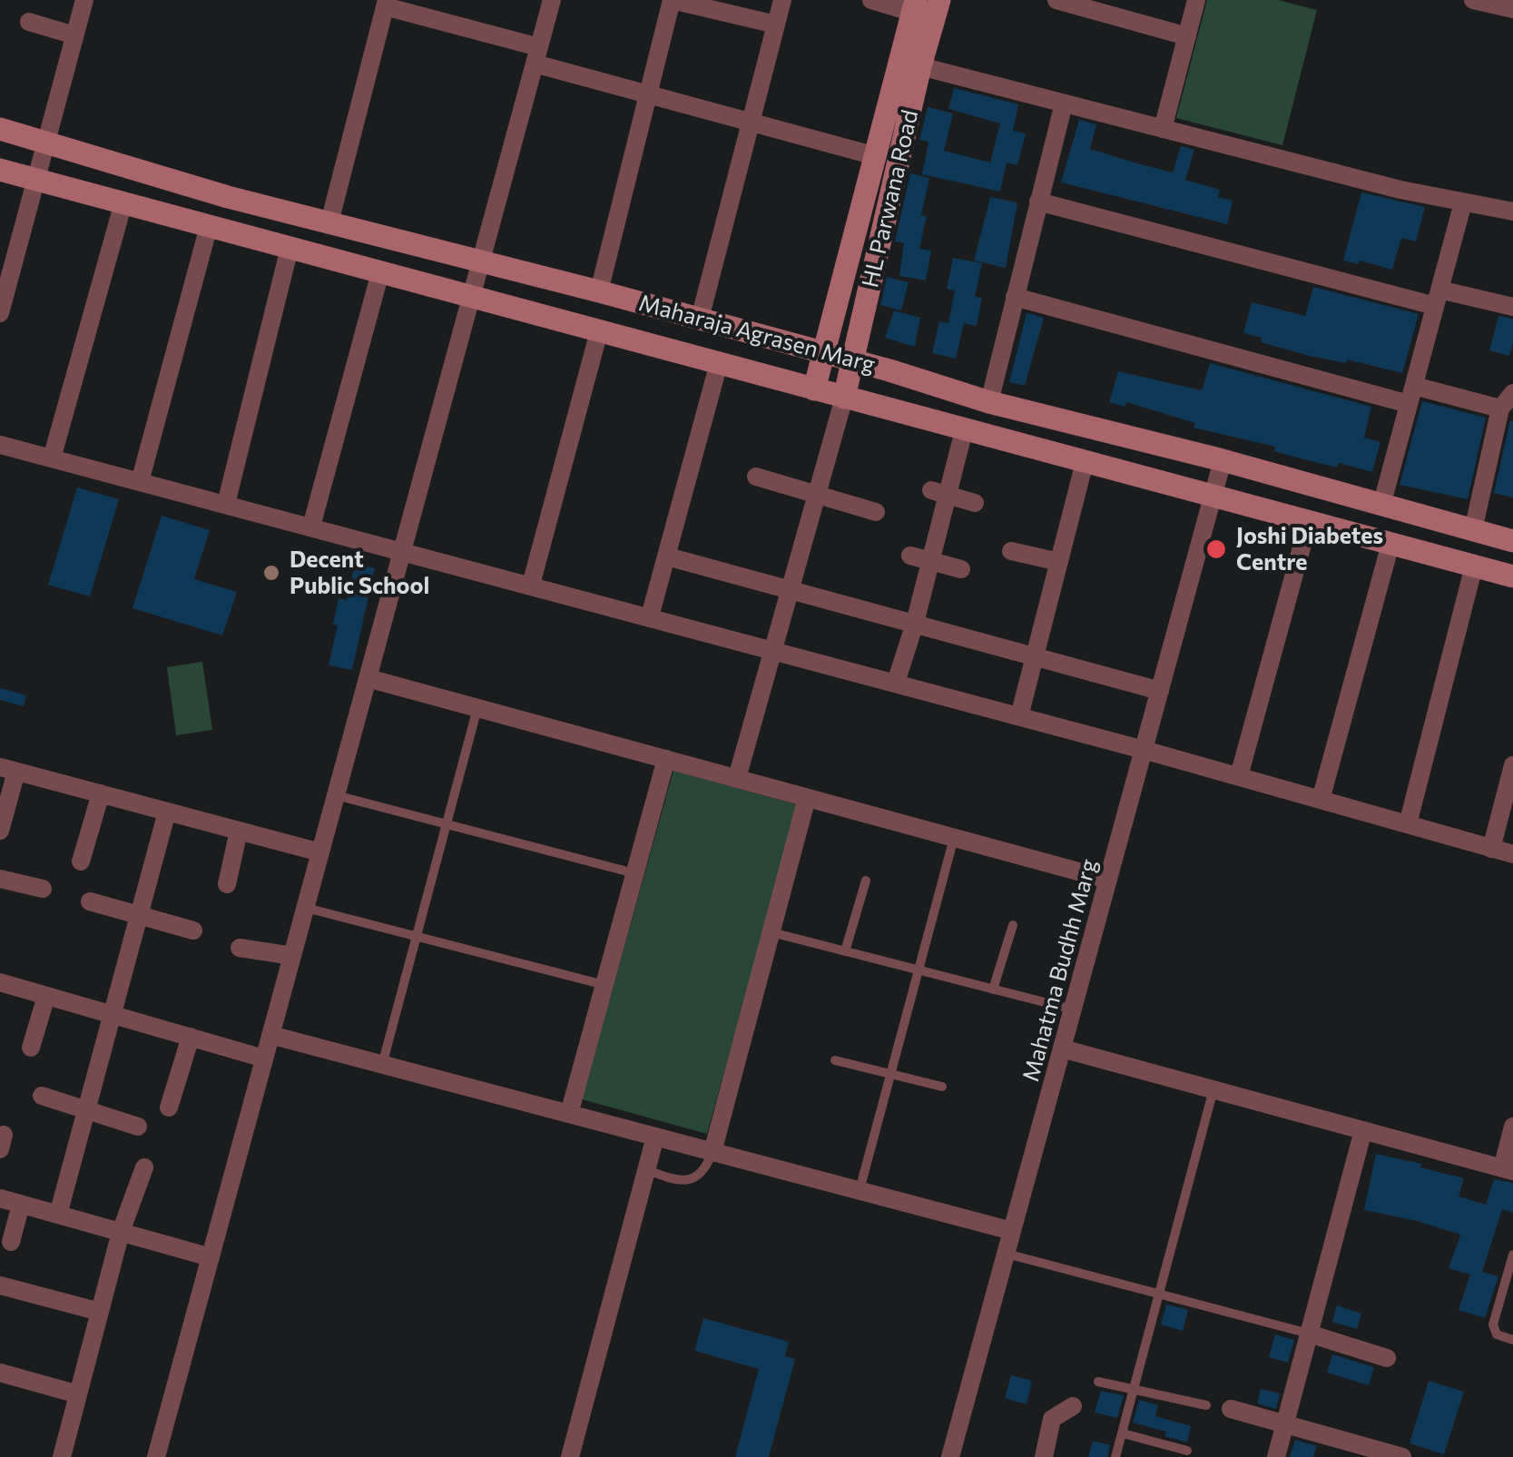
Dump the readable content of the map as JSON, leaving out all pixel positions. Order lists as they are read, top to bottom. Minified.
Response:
{"streets":{"street":["HL Parwana Road","Maharaja Agrasen Marg","Mahatma Budhh Marg"]},"crossings":[["HL Parwana Road","Maharaja Agrasen Marg"],["Maharaja Agrasen Marg","Mahatma Budhh Marg"]],"places":["Joshi Diabetes Centre","Decent Public School"]}
